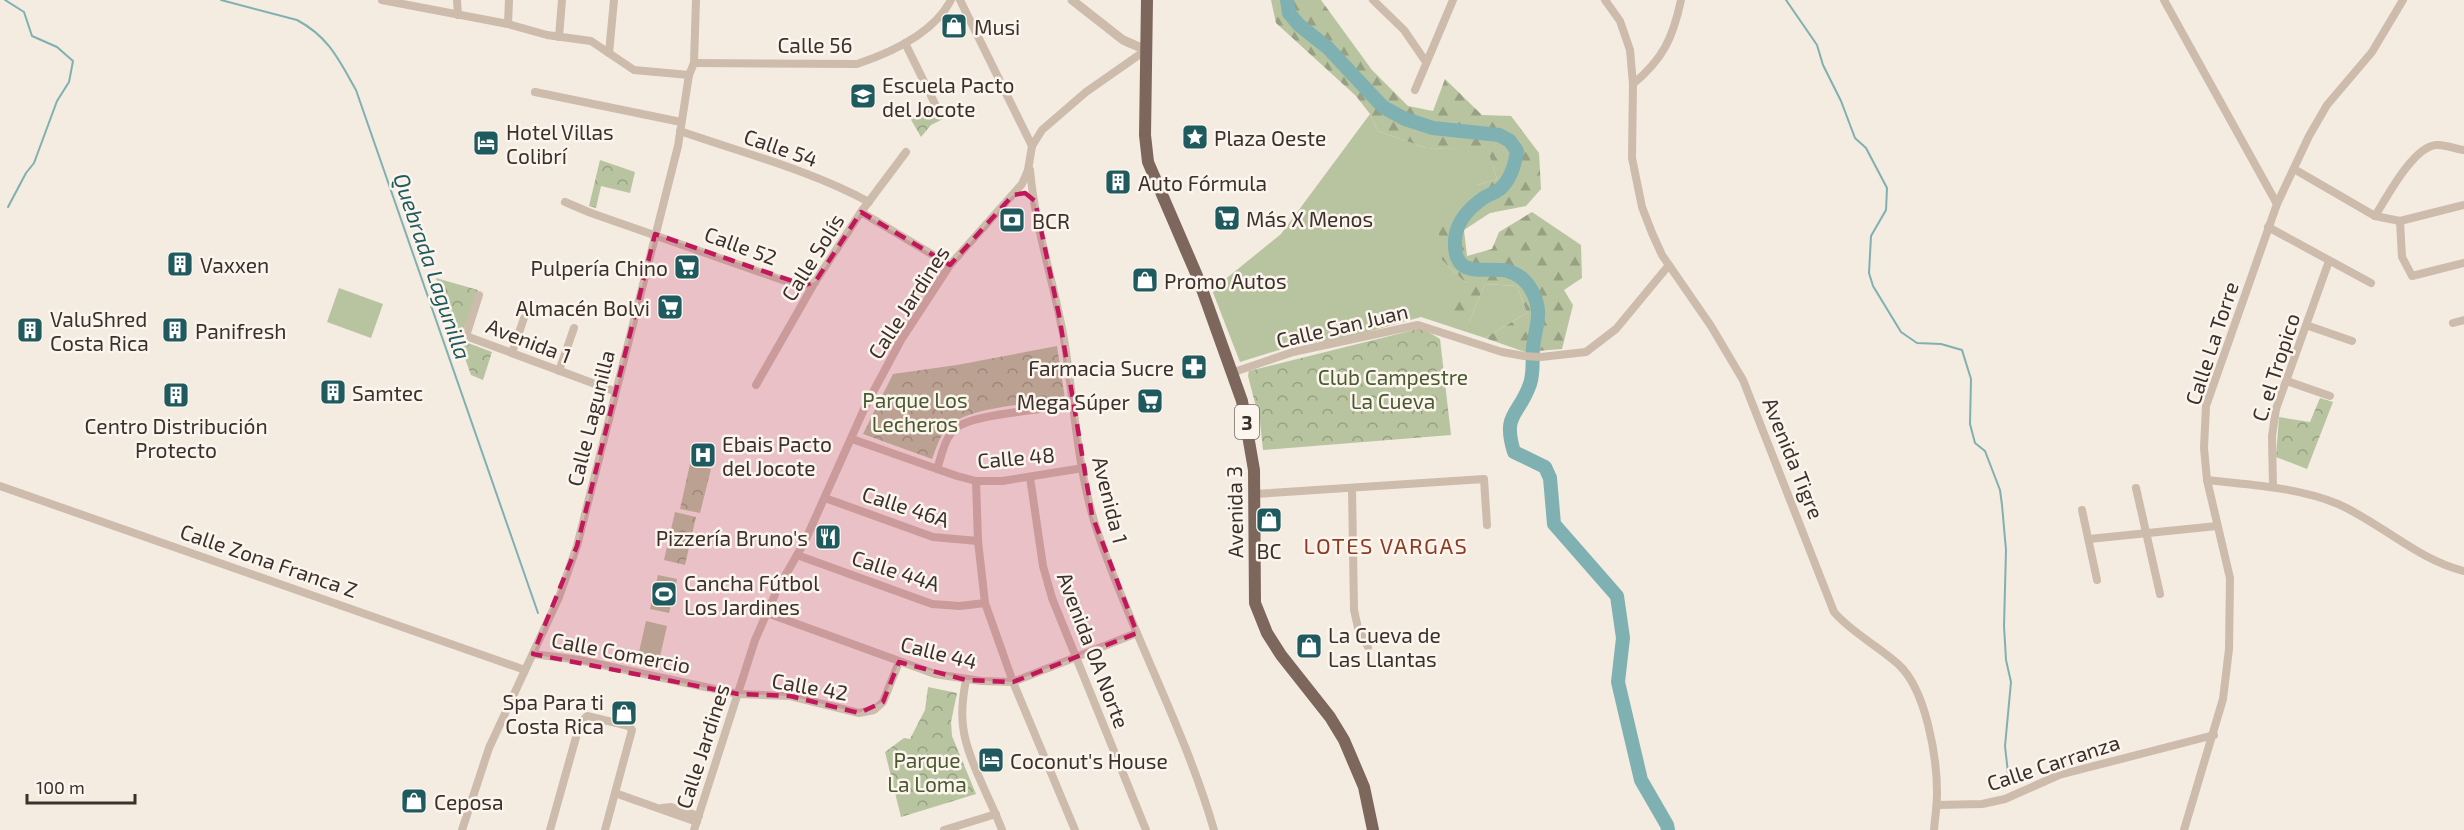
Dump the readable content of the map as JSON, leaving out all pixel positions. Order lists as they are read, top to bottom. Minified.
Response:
{"streets":{"main road":["3","Avenida 3"],"street":["Calle 56","Calle 54","Calle 52","Calle Solís","Calle Jardines","Calle San Juan","Avenida 1","Calle La Torre","C. el Tropico","Calle Lagunilla","Calle 48","Avenida Tigre","Calle 46A","Calle Zona Franca Z","Calle 44A","Avenida 0A Norte","Calle Comercio","Calle 44","Calle 42","Calle Carranza"]},"crossings":[["Calle 56","Calle Lagunilla"],["Calle 54","Calle Solís"],["Calle 54","Calle Lagunilla"],["Calle 52","Calle Solís"],["Calle 52","Calle Lagunilla"],["Calle Jardines","Avenida 1"],["Calle Jardines","Calle 48"],["Calle Jardines","Calle 46A"],["Calle Jardines","Avenida 3"],["Calle Jardines","Calle 44A"],["Calle Jardines","Calle Comercio"],["Calle Jardines","Calle 44"],["Calle Jardines","Calle 42"],["Calle San Juan","Avenida Tigre"],["Calle San Juan","Avenida 3"],["Avenida 1","Calle Lagunilla"],["Avenida 1","Calle 48"],["Avenida 1","Calle 44"],["Calle La Torre","Calle Carranza"],["Calle Lagunilla","Calle Zona Franca Z"],["Calle Lagunilla","Calle Comercio"],["Calle 48","Avenida 0A Norte"],["Avenida Tigre","Calle Carranza"],["Avenida 0A Norte","Calle 44"],["Calle Comercio","Calle 42"],["Calle 44","Calle 42"]],"districts":["LOTES VARGAS"],"water":["Quebrada Lagunilla"],"parks":["Club Campestre La Cueva","Parque Los Lecheros","Parque La Loma"],"places":{"shop":["Musi","Promo Autos","BC","La Cueva de Las Llantas","Spa Para ti Costa Rica","Ceposa"],"school or university":["Escuela Pacto del Jocote"],"place":["Plaza Oeste"],"hotel":["Hotel Villas Colibrí","Coconut's House"],"building":["Auto Fórmula","Vaxxen","ValuShred Costa Rica","Panifresh","Samtec","Centro Distribución Protecto"],"supermarket":["Más X Menos","Pulpería Chino","Almacén Bolvi","Mega Súper"],"bank":["BCR"],"pharmacy":["Farmacia Sucre"],"hospital":["Ebais Pacto del Jocote"],"restaurant":["Pizzería Bruno's"],"sports":["Cancha Fútbol Los Jardines"]},"scale_bar":"100 m"}
